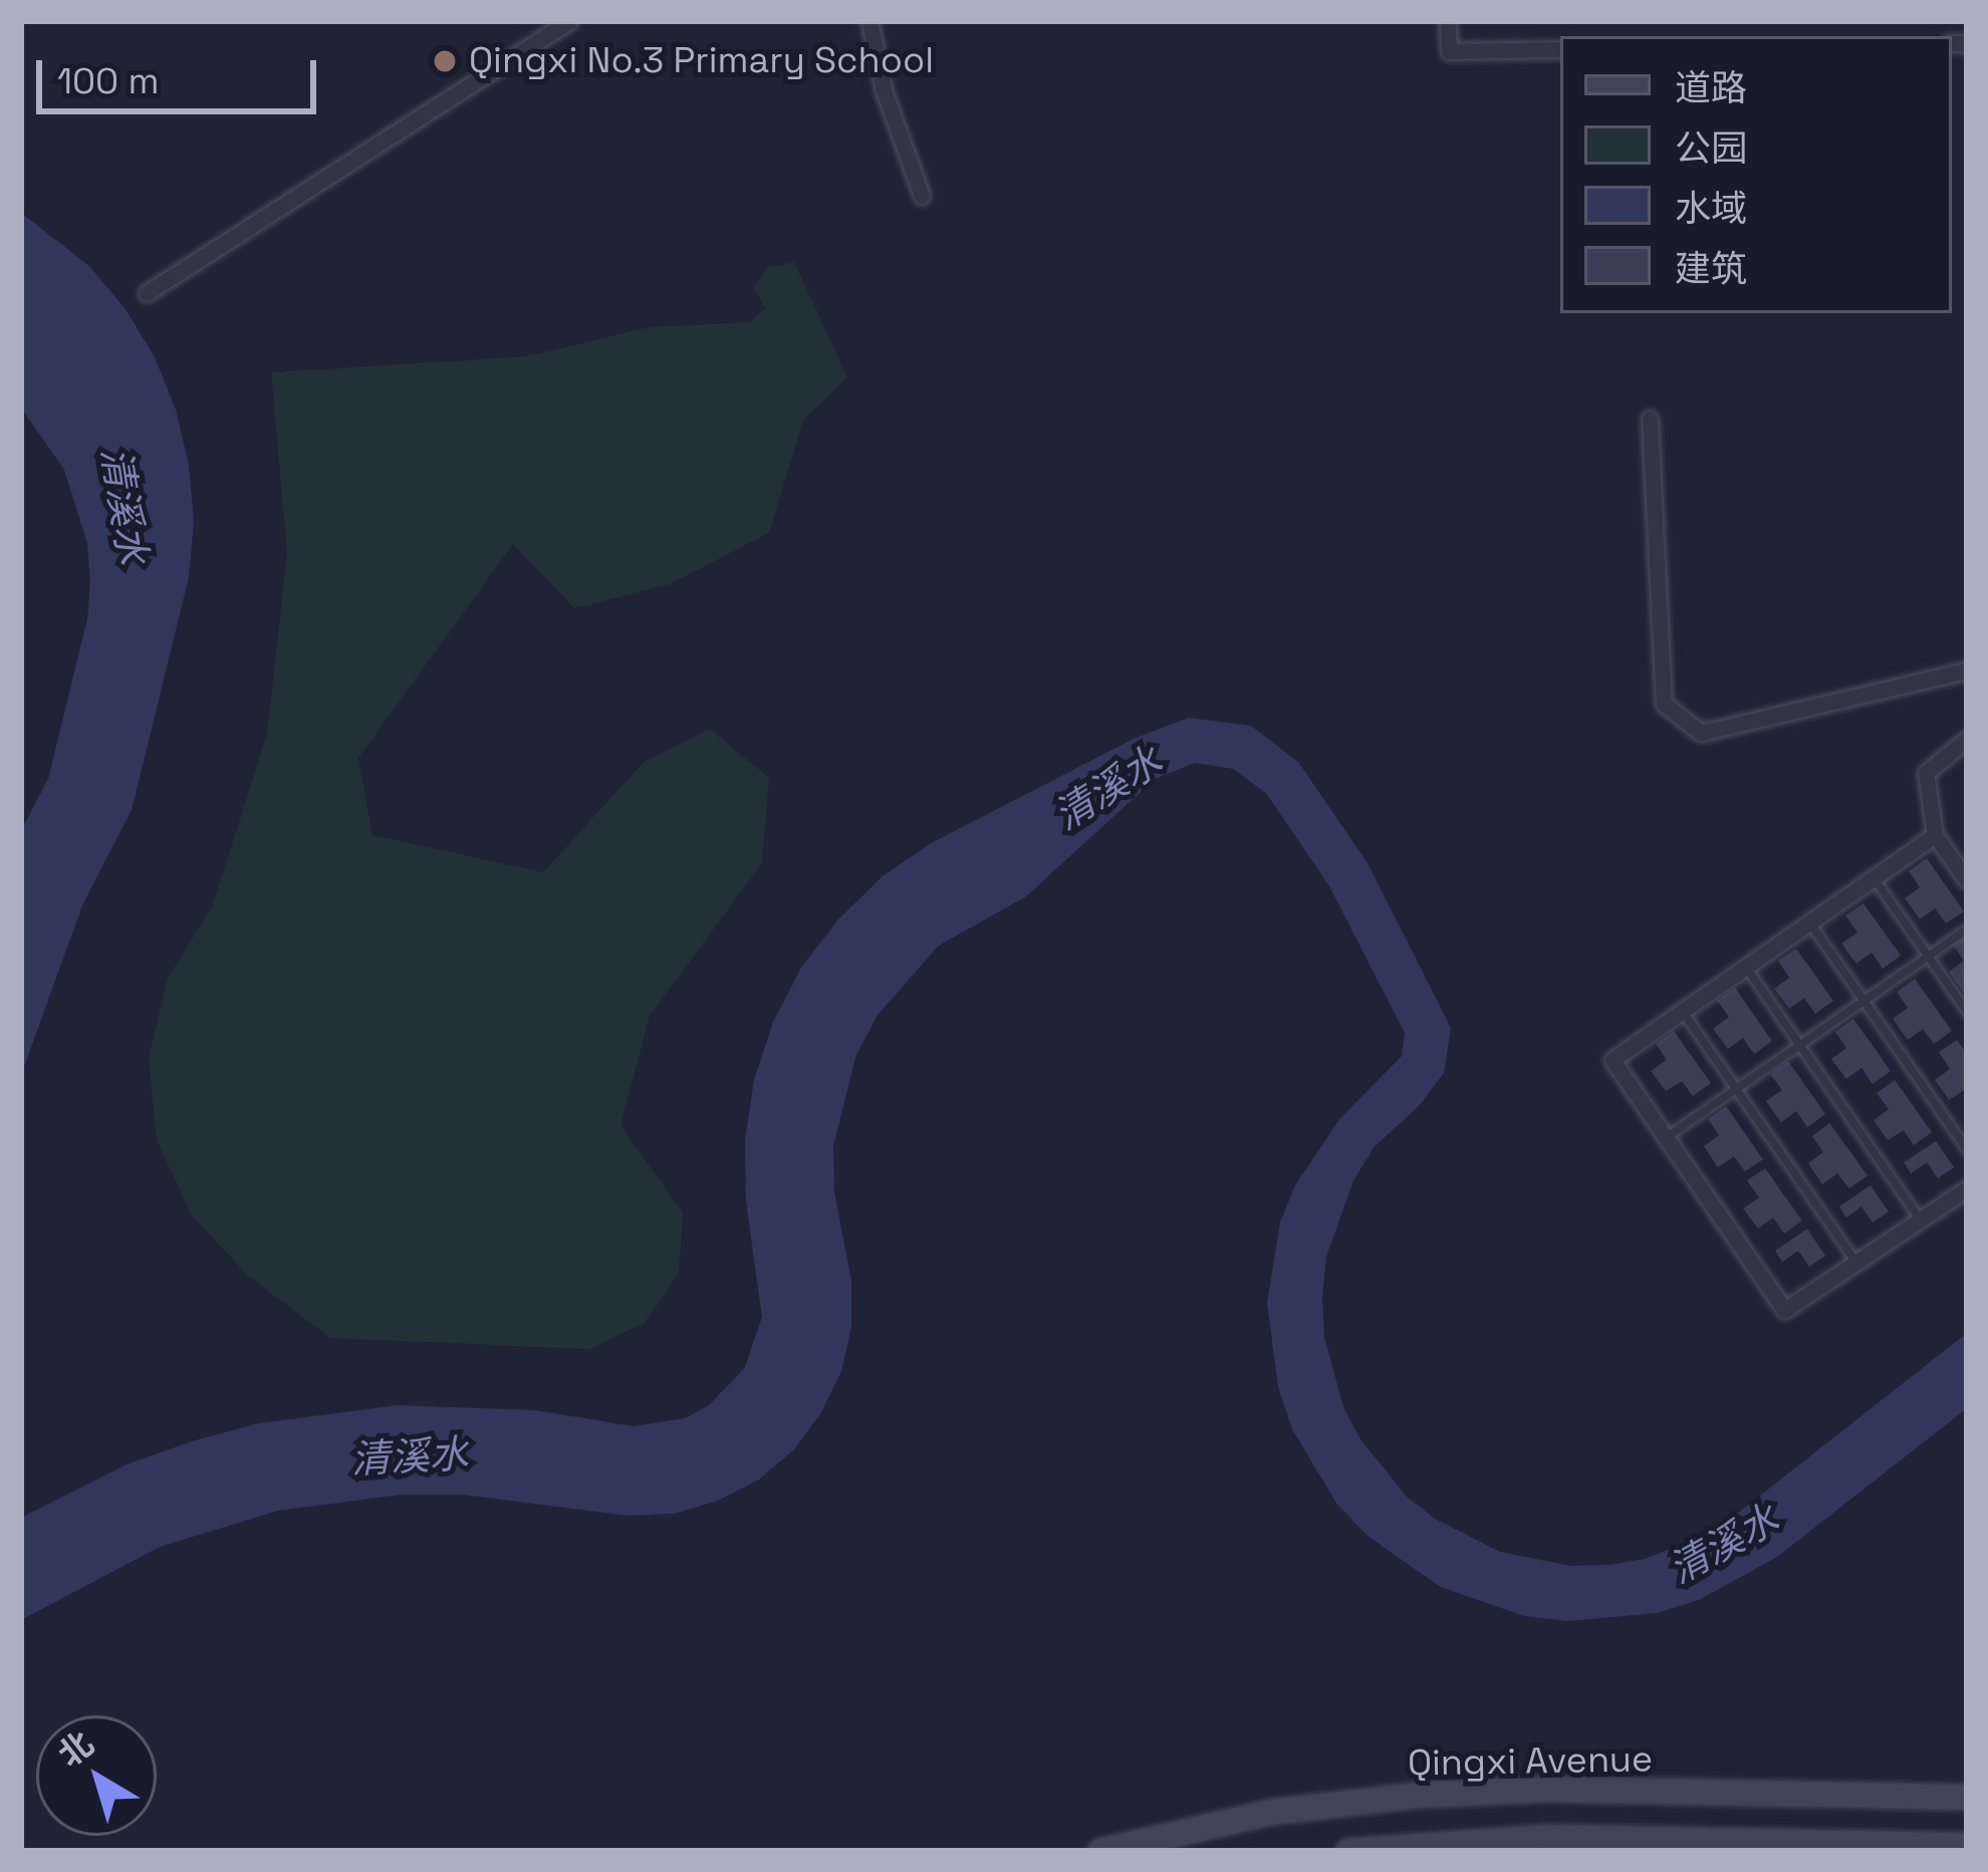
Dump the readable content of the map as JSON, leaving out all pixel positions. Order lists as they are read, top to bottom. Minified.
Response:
{"streets":{"main road":["Qingxi Avenue"]},"water":["清溪水"],"places":["Qingxi No.3 Primary School"],"legend":["道路","公园","水域","建筑"],"scale_bar":"100 m","north":"top left"}
